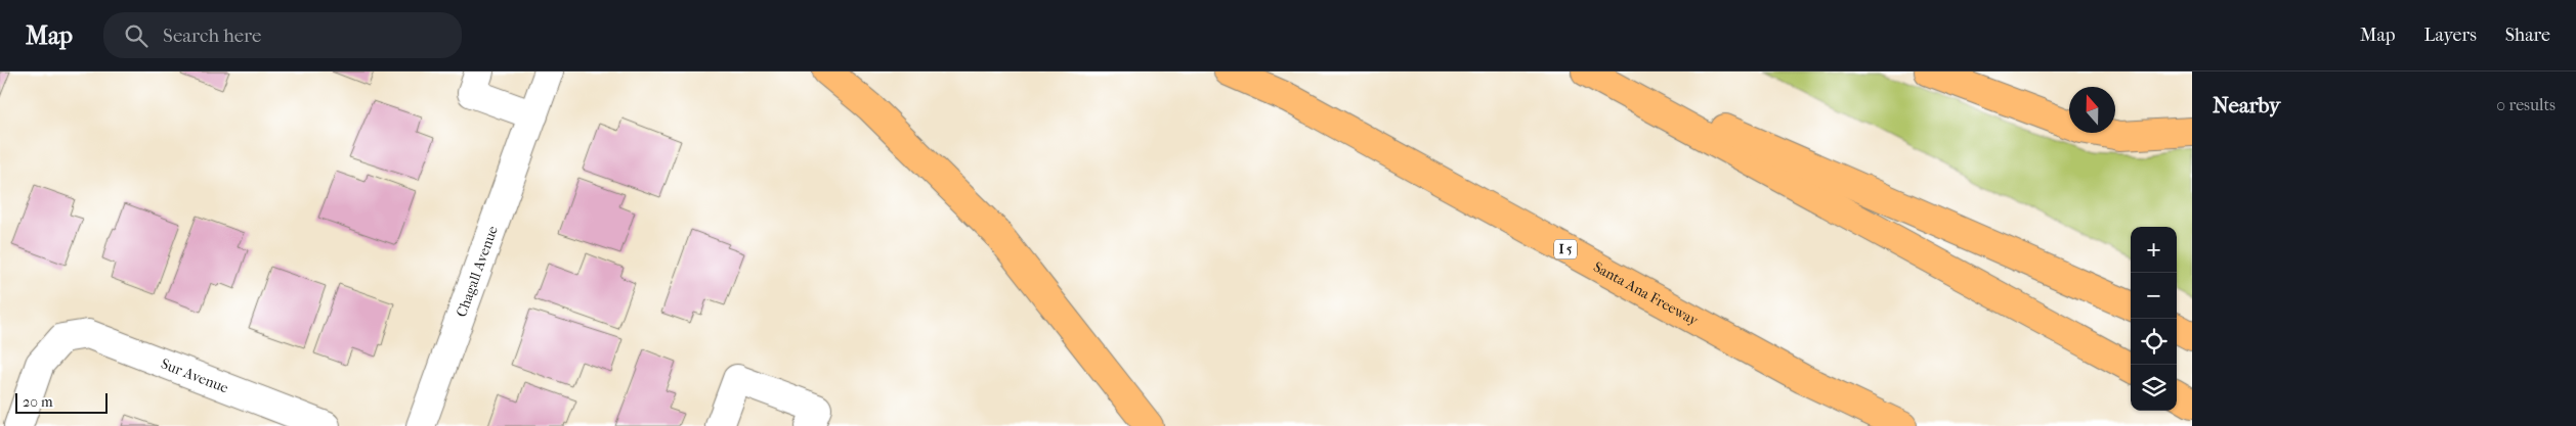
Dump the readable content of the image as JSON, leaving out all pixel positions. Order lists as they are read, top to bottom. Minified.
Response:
{"streets":{"highway":["I 5","Santa Ana Freeway"],"street":["Chagall Avenue","Sur Avenue"]},"scale_bar":"20 m","north":"top","page":{"header":"Map","search":"Search here","nav":["Map","Layers","Share"],"heading":["Nearby","0 results"],"map_buttons":["+","−"],"scale":"20 m"}}
